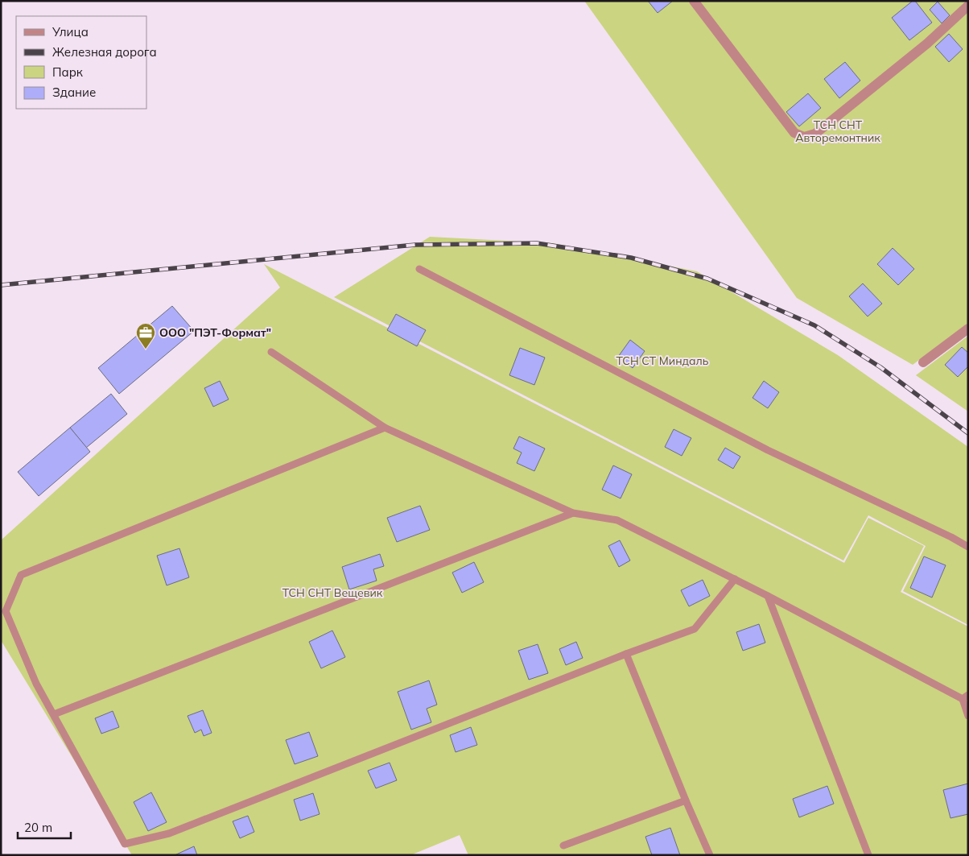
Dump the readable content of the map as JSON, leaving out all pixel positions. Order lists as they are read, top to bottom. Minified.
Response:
{"parks":["ТСН СНТ Авторемонтник","ТСН СТ Миндаль","ТСН СНТ Вещевик"],"places":{"office":["ООО \"ПЭТ-Формат\""]},"legend":["Улица","Железная дорога","Парк","Здание"],"scale_bar":"20 m"}
